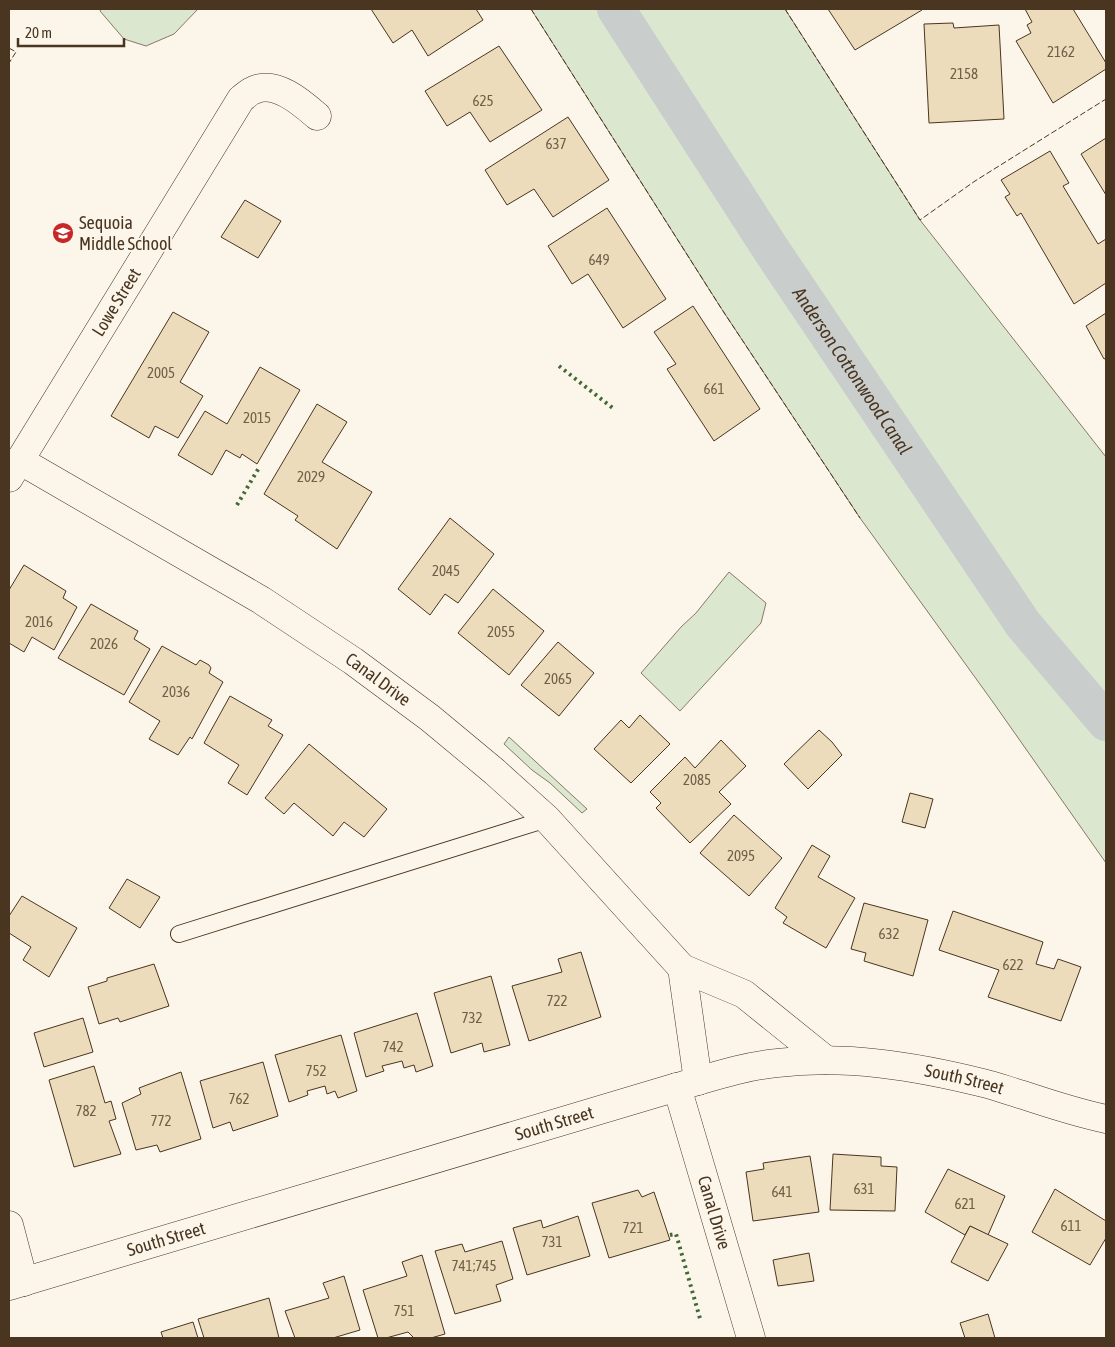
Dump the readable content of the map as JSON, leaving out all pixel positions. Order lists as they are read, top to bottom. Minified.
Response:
{"streets":{"street":["Lowe Street","Canal Drive","South Street"]},"crossings":[["Lowe Street","Canal Drive"],["Canal Drive","South Street"]],"water":["Anderson Cottonwood Canal"],"places":{"school or university":["Sequoia Middle School"]},"house_numbers":["2162","2158","625","637","649","2005","661","2015","2029","2045","2016","2055","2026","2065","2036","2085","2095","632","622","722","732","742","752","762","782","772","631","641","621","611","721","731","741;745","751"],"scale_bar":"20 m"}
